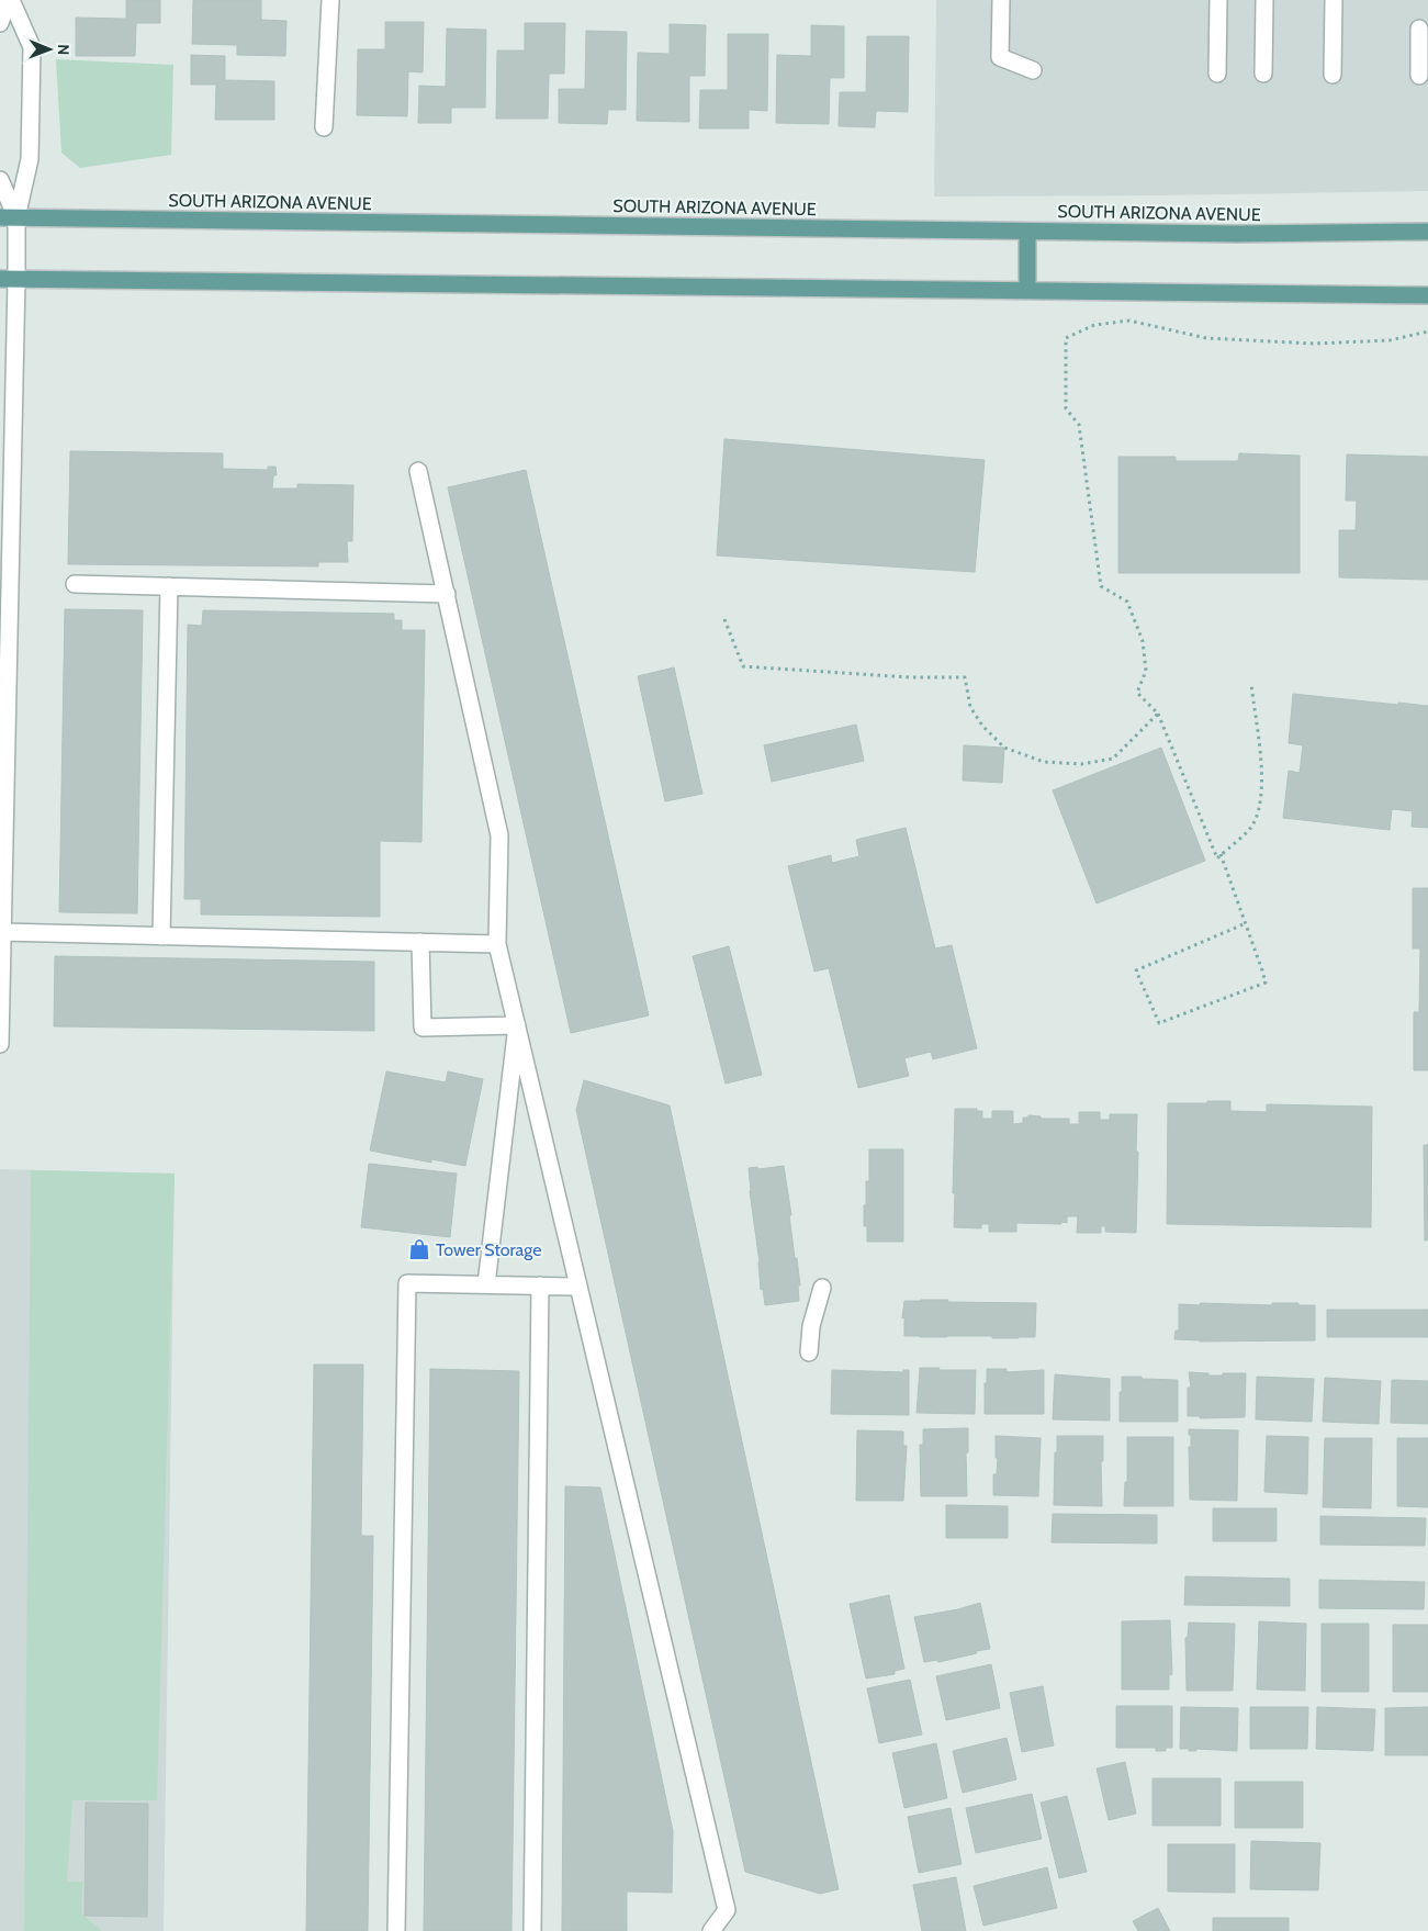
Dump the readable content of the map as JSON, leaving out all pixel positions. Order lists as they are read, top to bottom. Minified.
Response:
{"streets":{"main road":["SOUTH ARIZONA AVENUE"]},"places":{"shop":["Tower Storage"]},"north":"right"}
